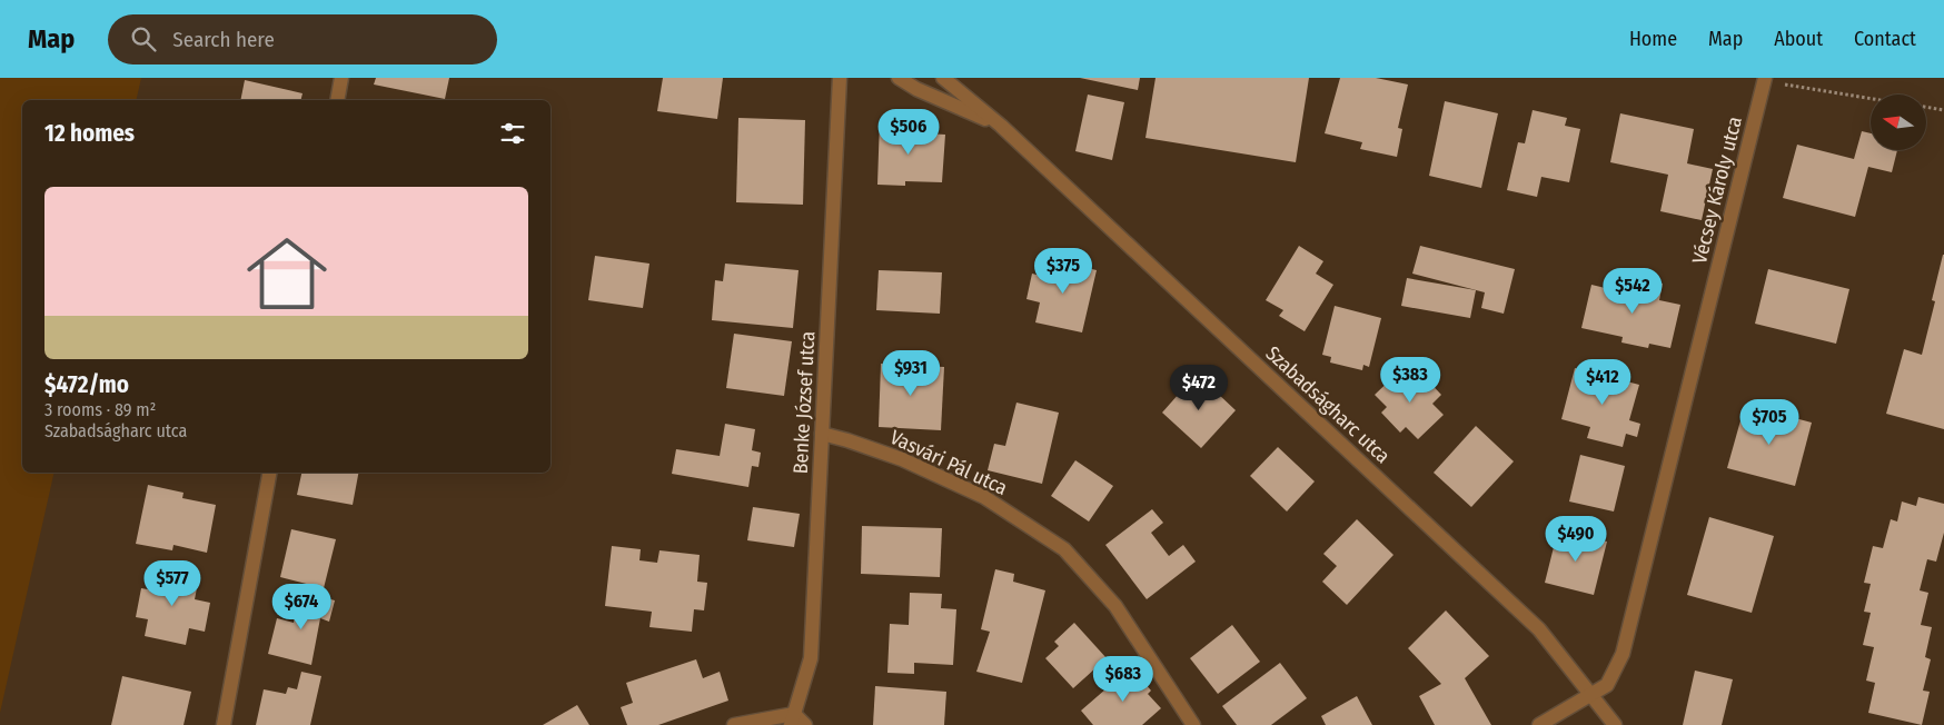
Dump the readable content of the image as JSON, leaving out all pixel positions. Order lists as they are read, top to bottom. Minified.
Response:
{"streets":{"street":["Vécsey Károly utca","Benke József utca","Szabadságharc utca","Vasvári Pál utca"]},"crossings":[["Vécsey Károly utca","Szabadságharc utca"],["Benke József utca","Vasvári Pál utca"]],"north":"left","page":{"header":"Map","search":"Search here","nav":["Home","Map","About","Contact"],"heading":"12 homes","price":["$506","$375","$542","$931","$383","$412","$472","$705","$490","$577","$674","$683"],"list":[{"name":"$472/mo","note":"3 rooms · 89 m² · Szabadságharc utca"}]}}
